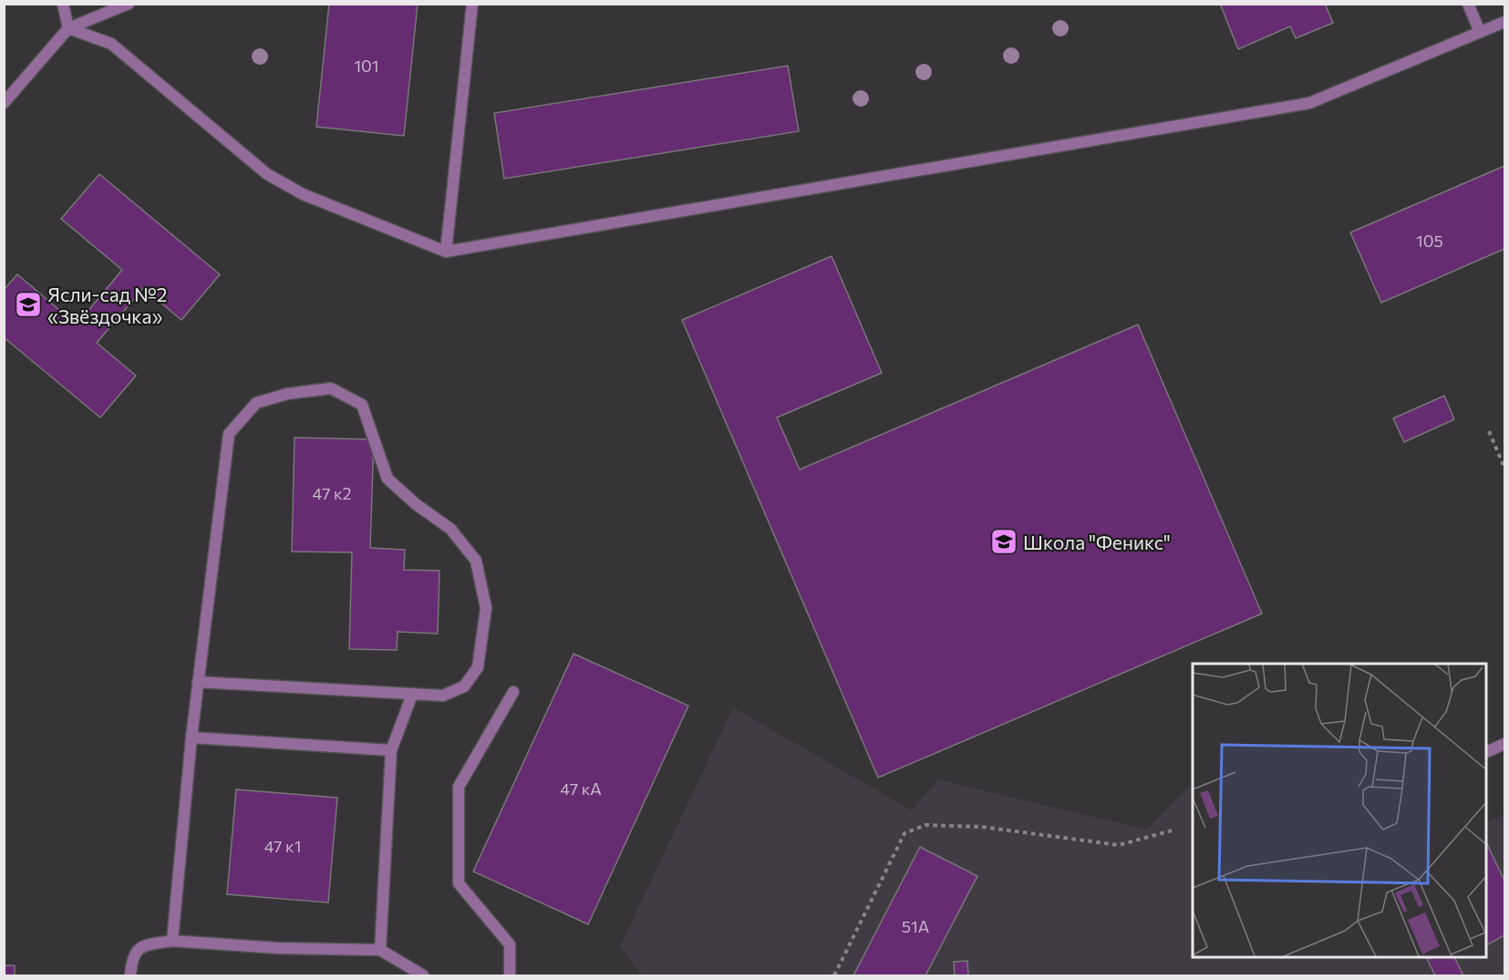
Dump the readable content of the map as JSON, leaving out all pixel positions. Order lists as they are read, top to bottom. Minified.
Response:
{"places":{"school or university":["Ясли-сад №2 «Звёздочка»","Школа \"Феникс\""]},"house_numbers":["101","105","47 к2","47 кА","47 к1","51А"]}
